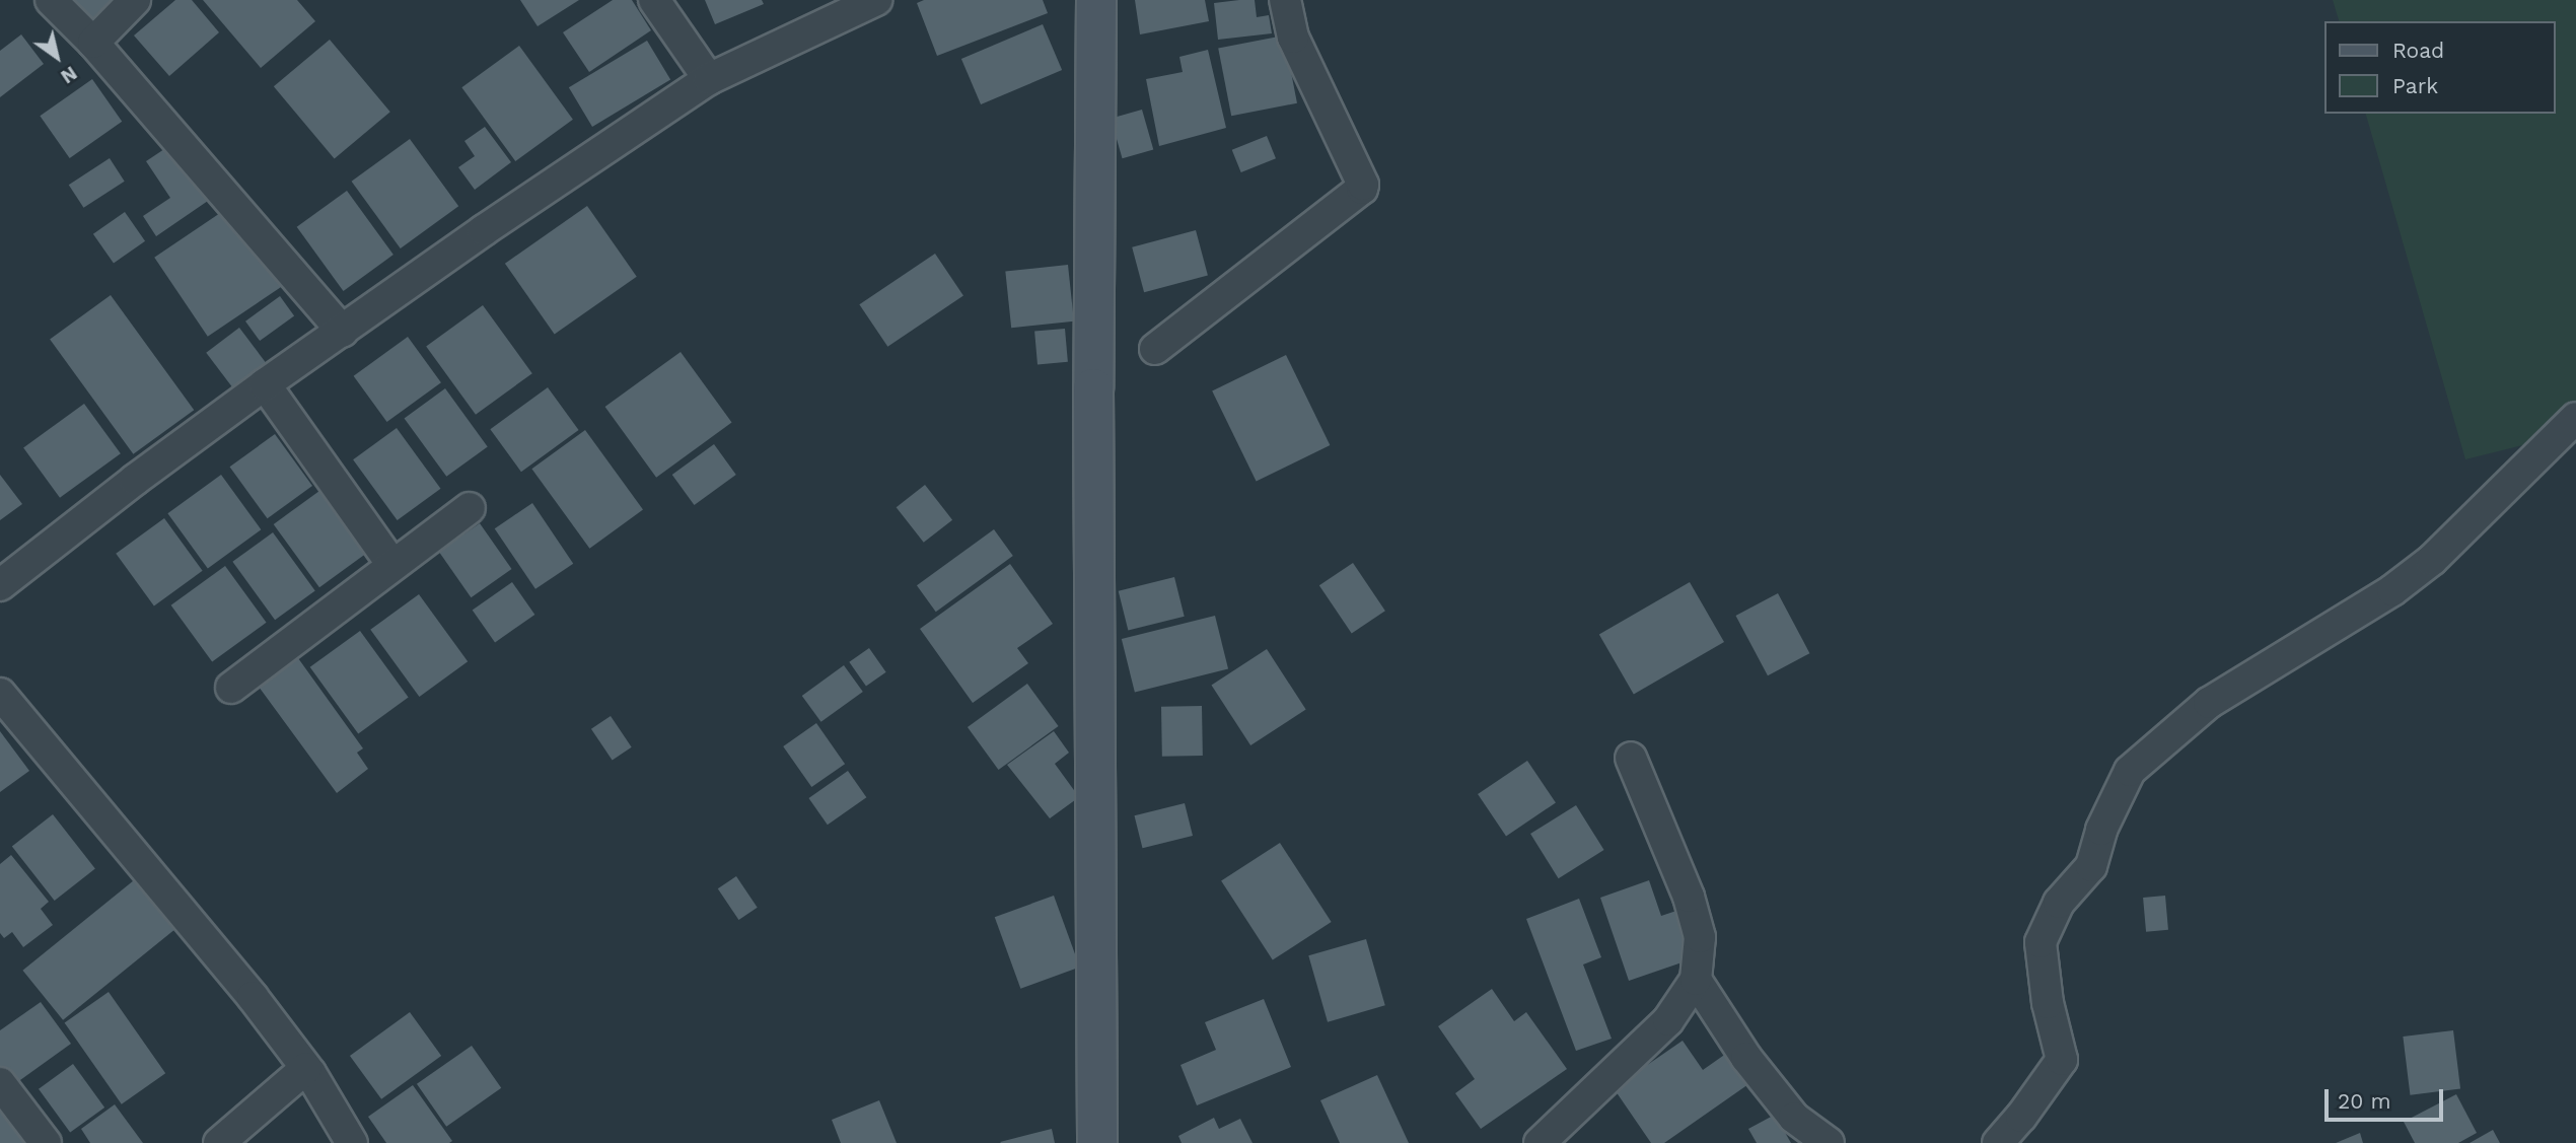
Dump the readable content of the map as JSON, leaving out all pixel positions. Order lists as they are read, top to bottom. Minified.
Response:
{"legend":["Road","Park"],"scale_bar":"20 m","north":"bottom right"}
